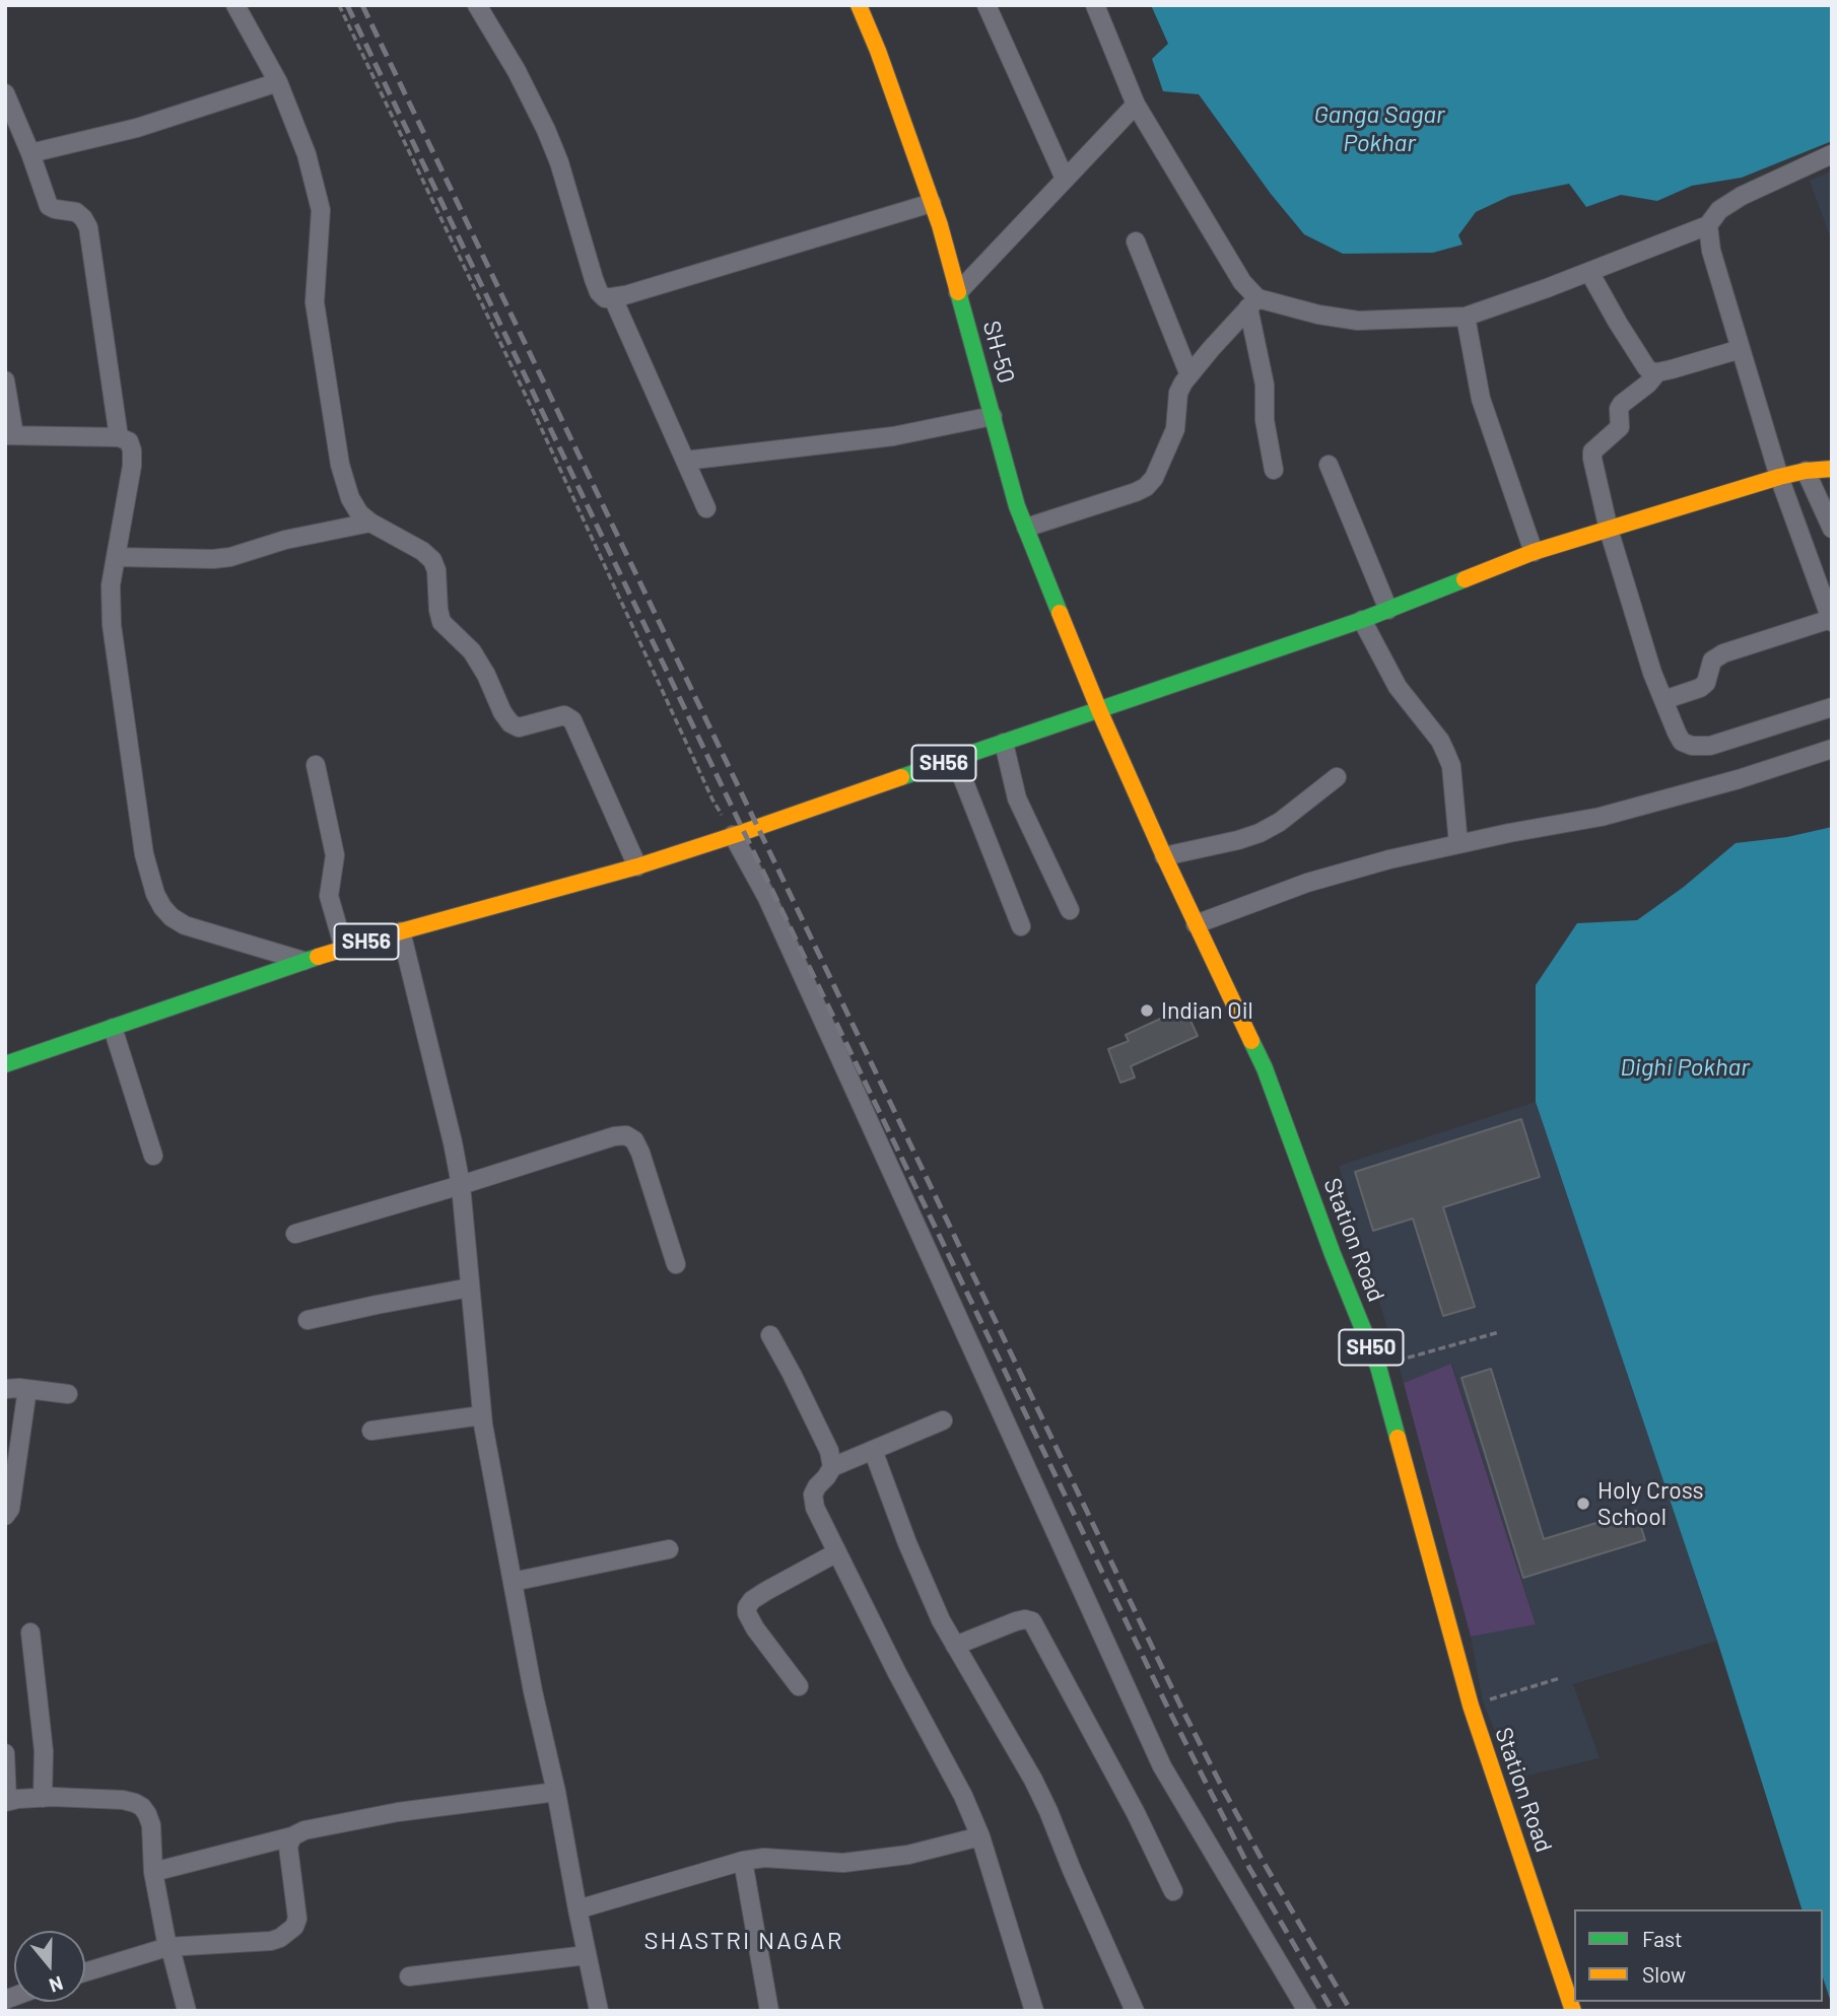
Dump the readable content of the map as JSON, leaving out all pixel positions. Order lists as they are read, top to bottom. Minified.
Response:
{"streets":{"main road":["SH-50","SH56","Station Road","SH50"]},"crossings":[["SH-50","SH56"],["SH-50","Station Road"],["SH56","Station Road"]],"districts":["SHASTRI NAGAR"],"water":["Ganga Sagar Pokhar","Dighi Pokhar"],"places":["Indian Oil","Holy Cross School"],"legend":["Fast","Slow"],"north":"bottom"}
